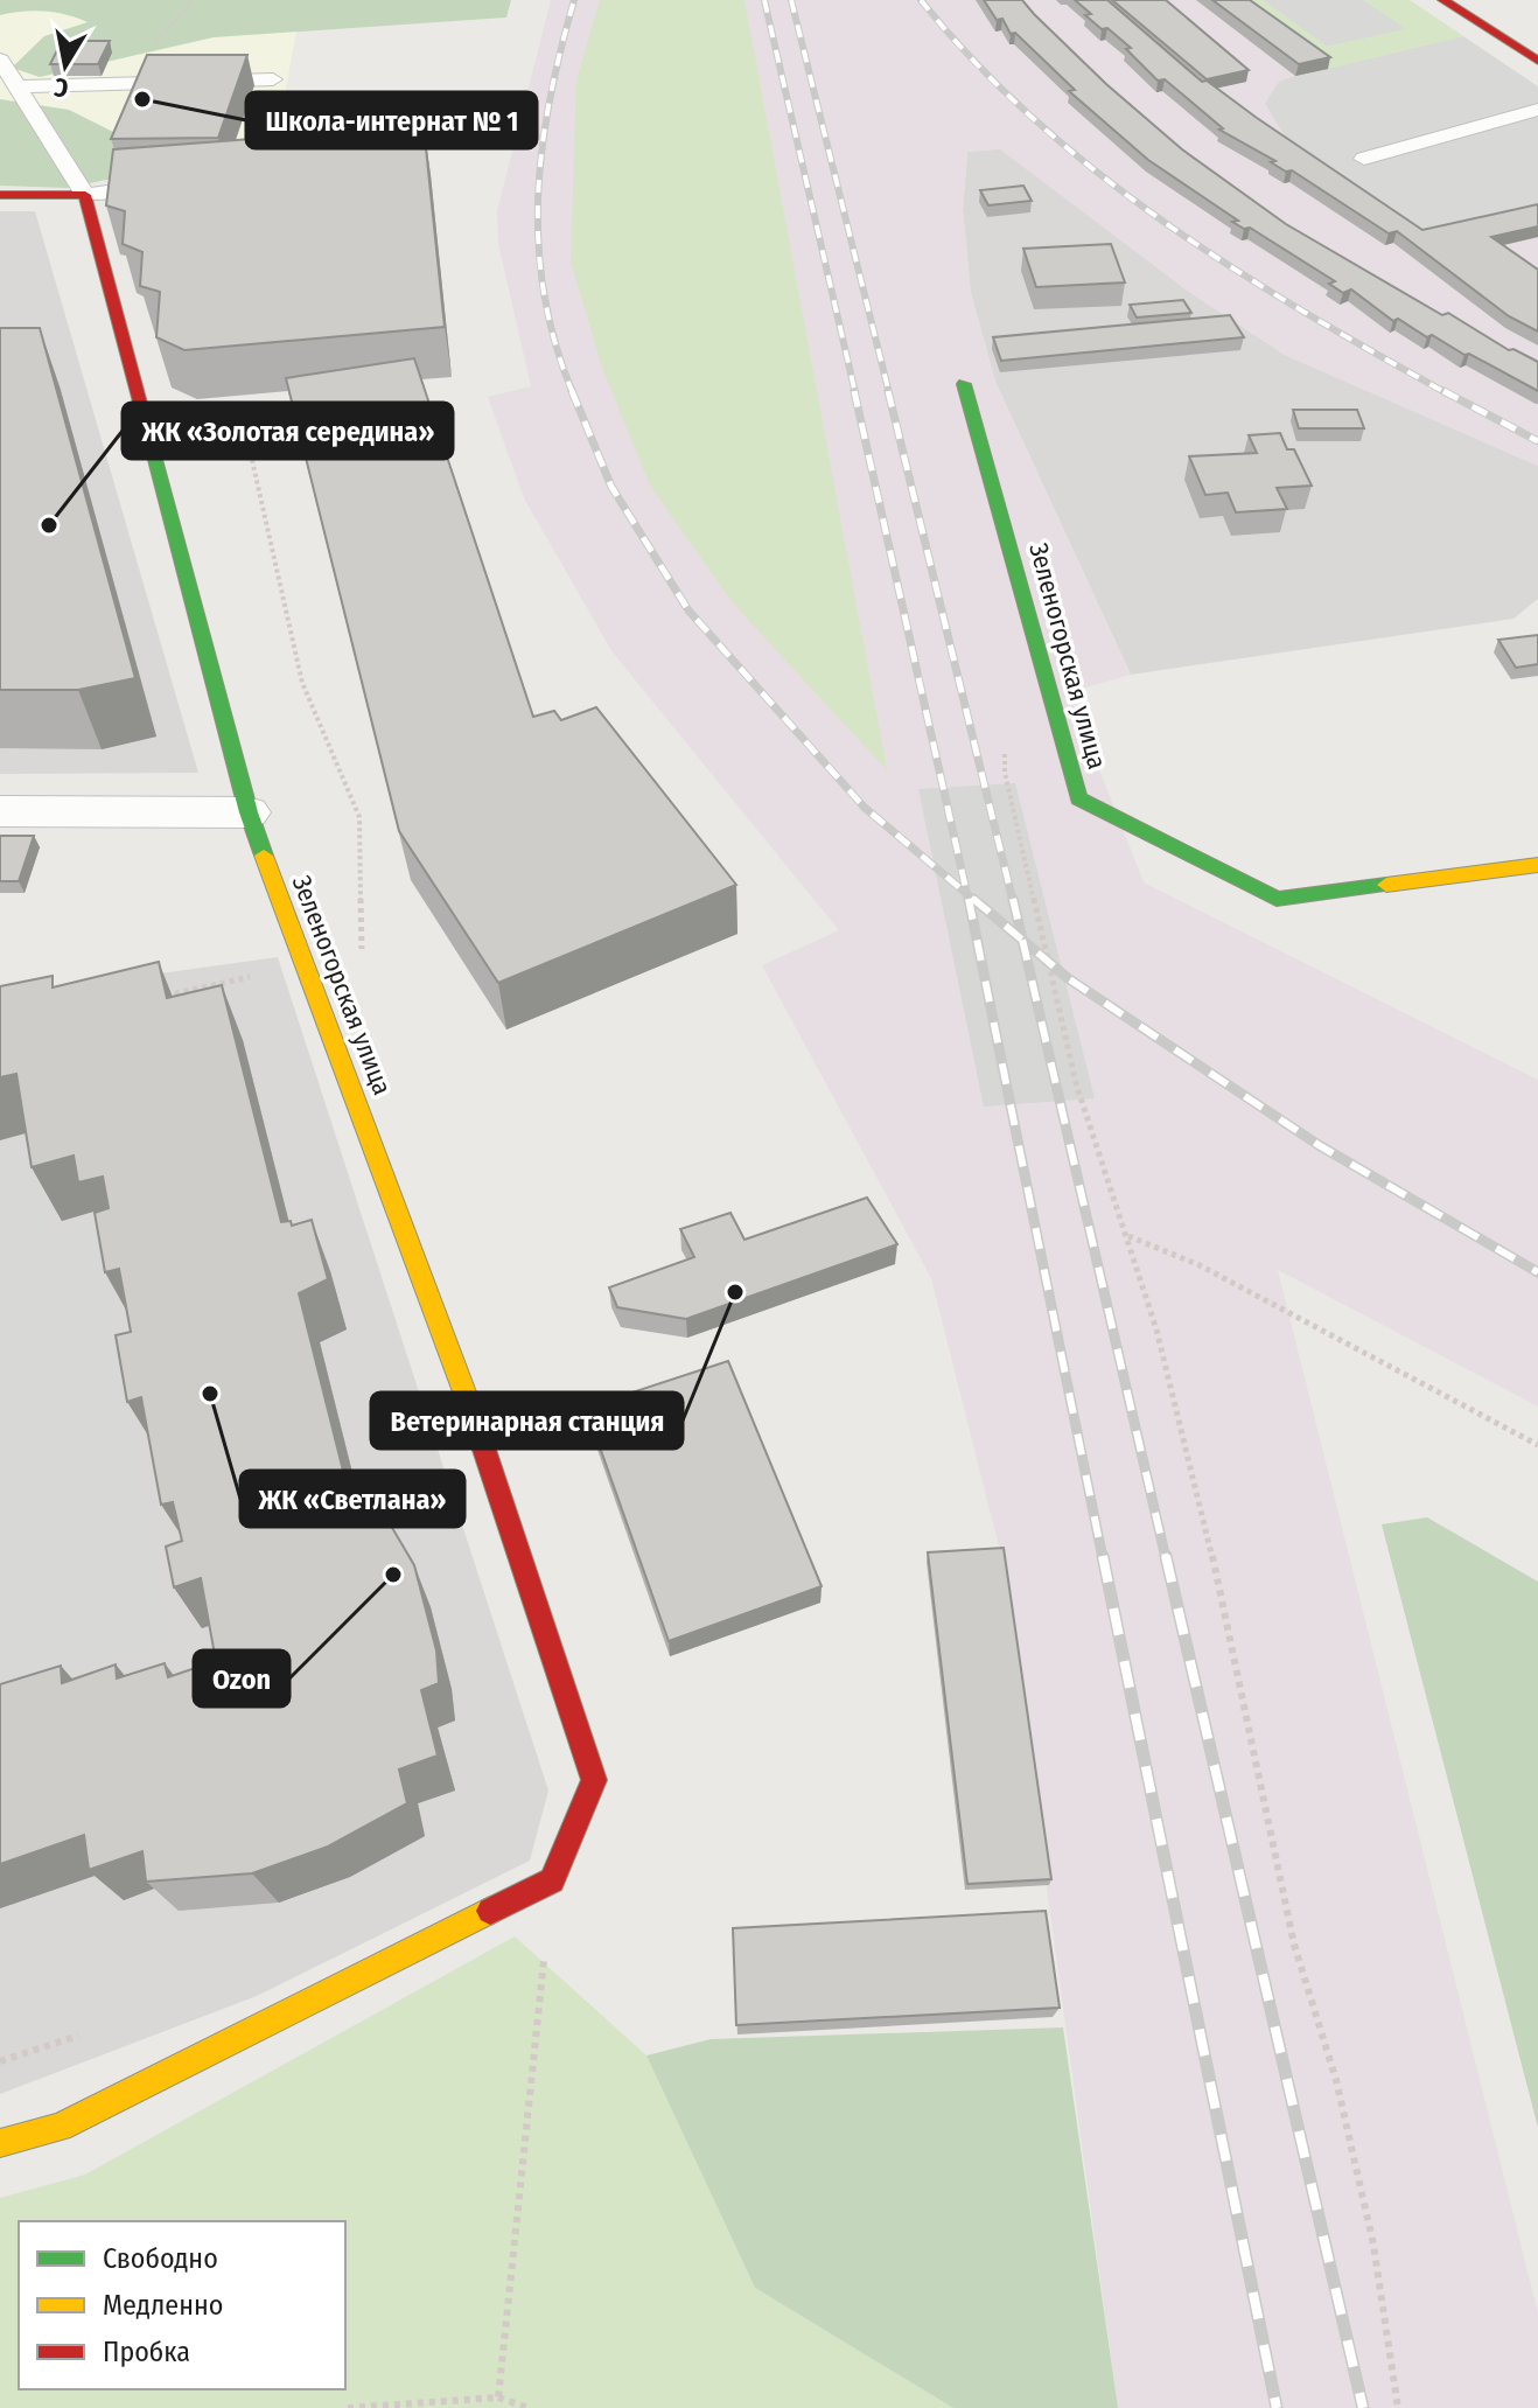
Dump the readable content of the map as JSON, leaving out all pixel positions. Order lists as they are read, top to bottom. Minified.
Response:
{"streets":{"street":["Зеленогорская улица"]},"places":["Школа-интернат № 1","ЖК «Золотая середина»","Ветеринарная станция","ЖК «Светлана»","Ozon"],"legend":["Свободно","Медленно","Пробка"],"north":"bottom"}
